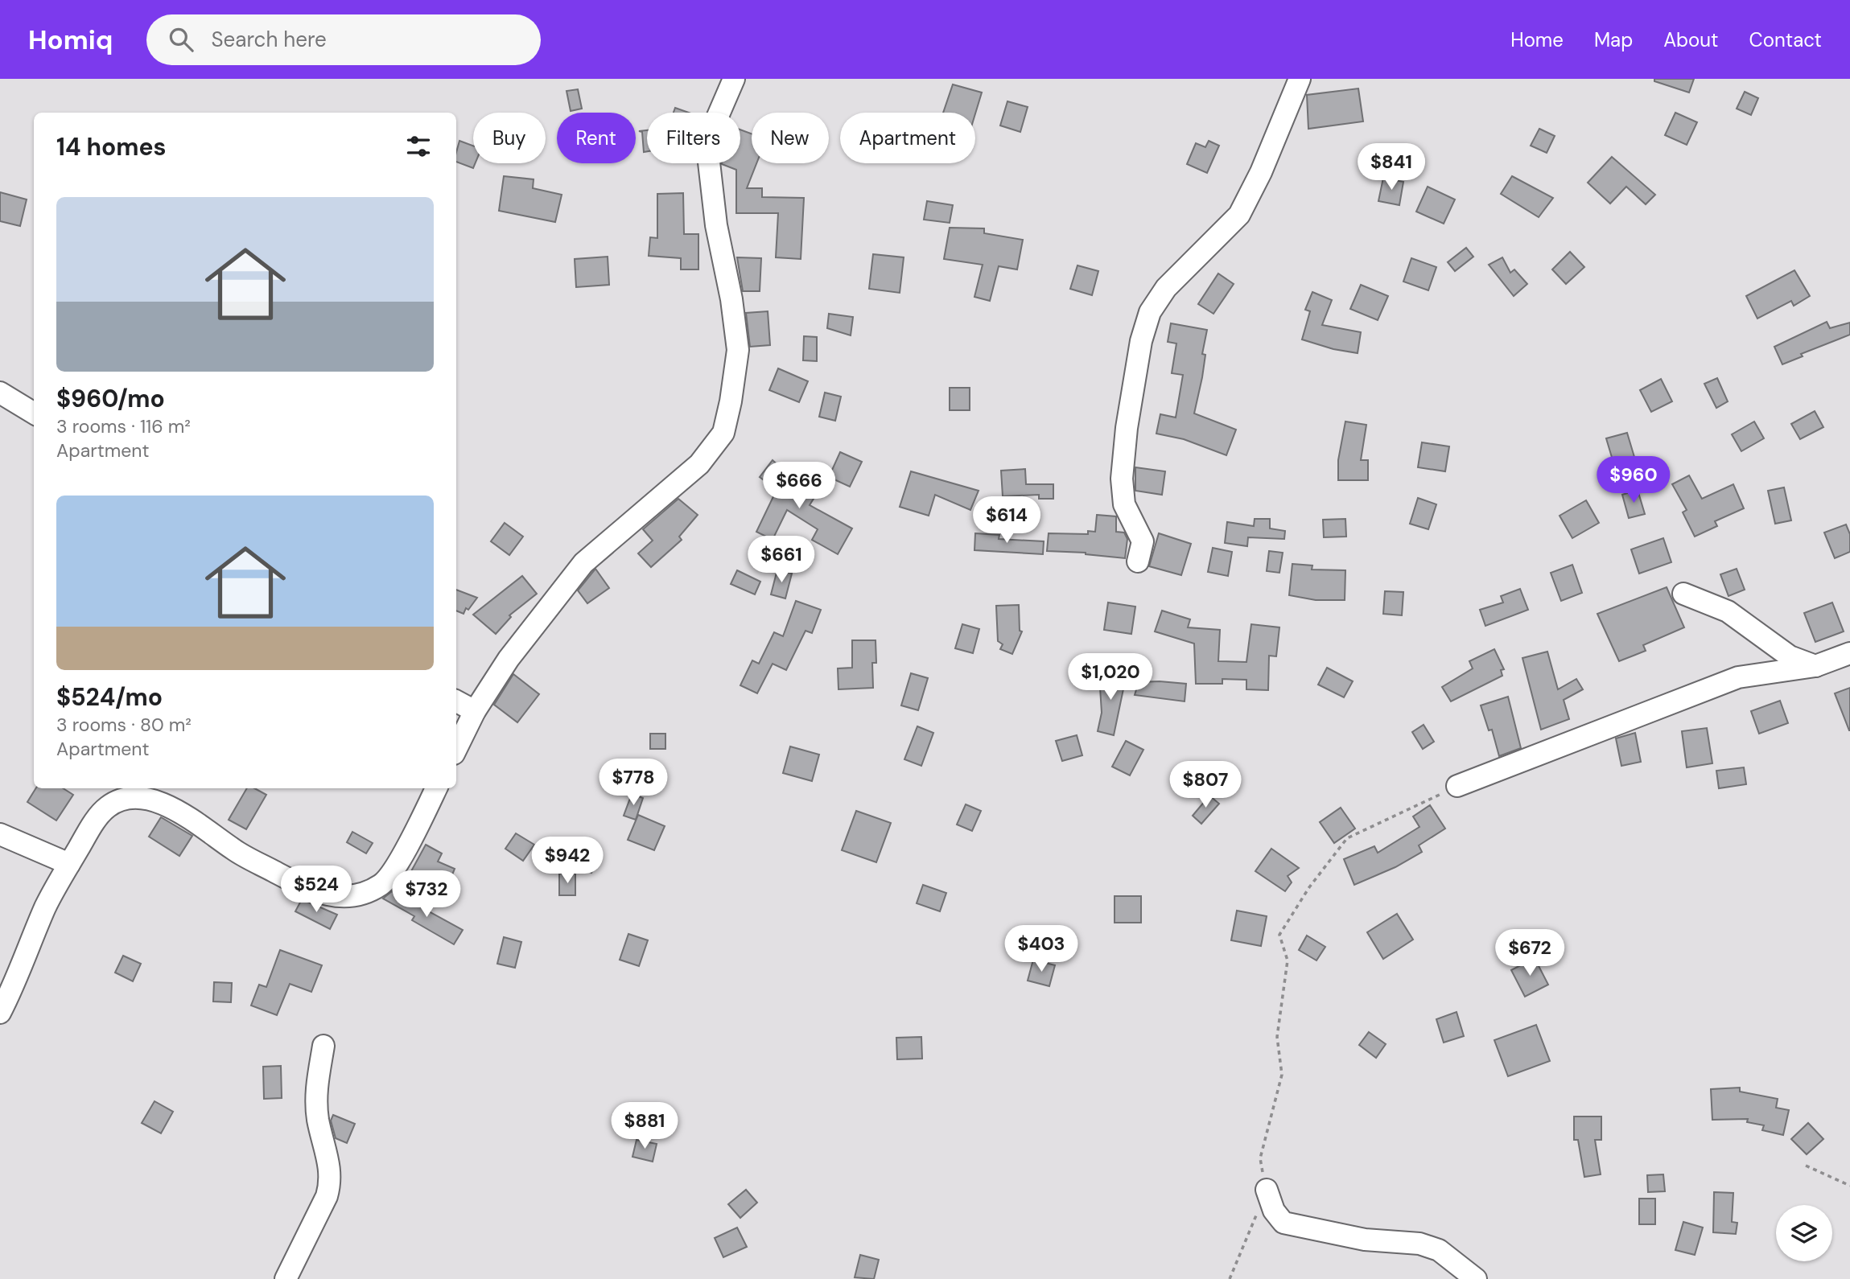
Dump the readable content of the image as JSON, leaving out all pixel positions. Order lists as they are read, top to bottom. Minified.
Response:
{"page":{"header":"Homiq","search":"Search here","nav":["Home","Map","About","Contact"],"chip":["Buy","Rent","Filters","New","Apartment"],"heading":"14 homes","price":["$841","$960","$666","$614","$661","$1,020","$778","$807","$942","$524","$732","$403","$672","$881"],"list":[{"name":"$960/mo","note":"3 rooms · 116 m² · Apartment"},{"name":"$524/mo","note":"3 rooms · 80 m² · Apartment"}]}}
